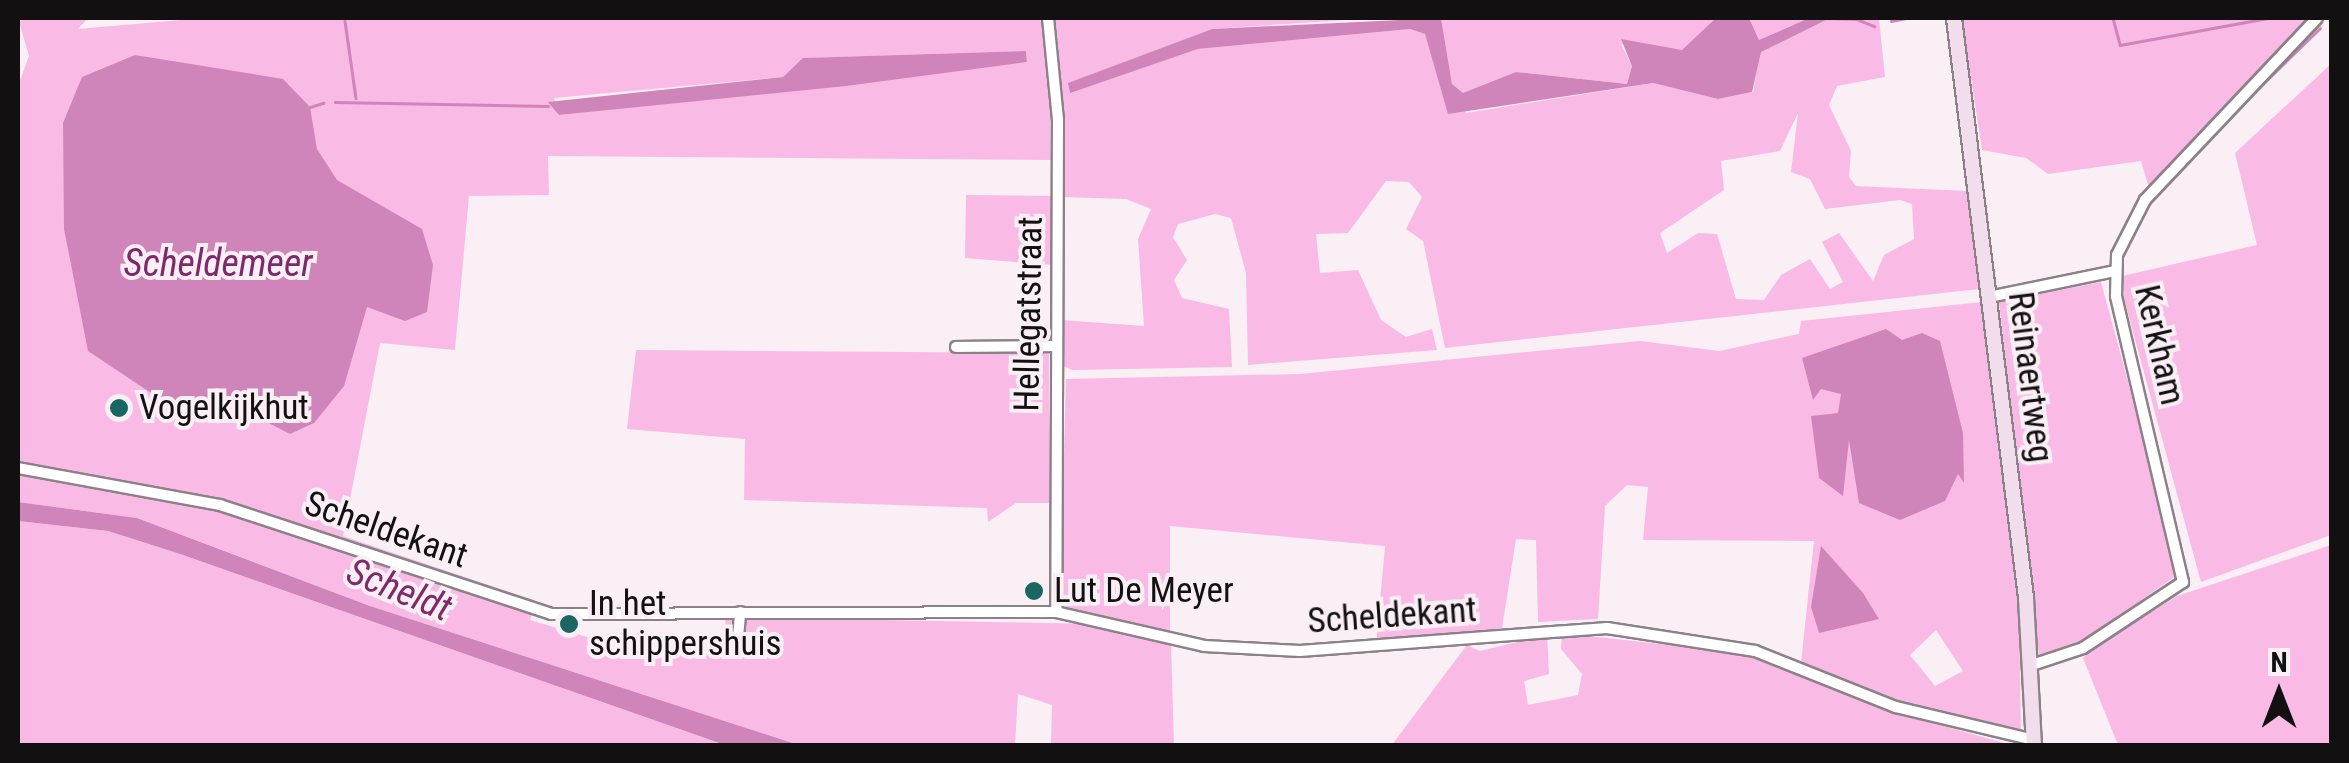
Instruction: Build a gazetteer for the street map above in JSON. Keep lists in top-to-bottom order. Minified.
{"streets":{"main road":["Reinaertweg"],"street":["Hellegatstraat","Kerkham","Scheldekant"]},"crossings":[["Hellegatstraat","Scheldekant"],["Kerkham","Reinaertweg"],["Reinaertweg","Scheldekant"]],"water":["Scheldemeer","Scheldt"],"places":["Vogelkijkhut","Lut De Meyer","In het schippershuis"],"north":"top"}
